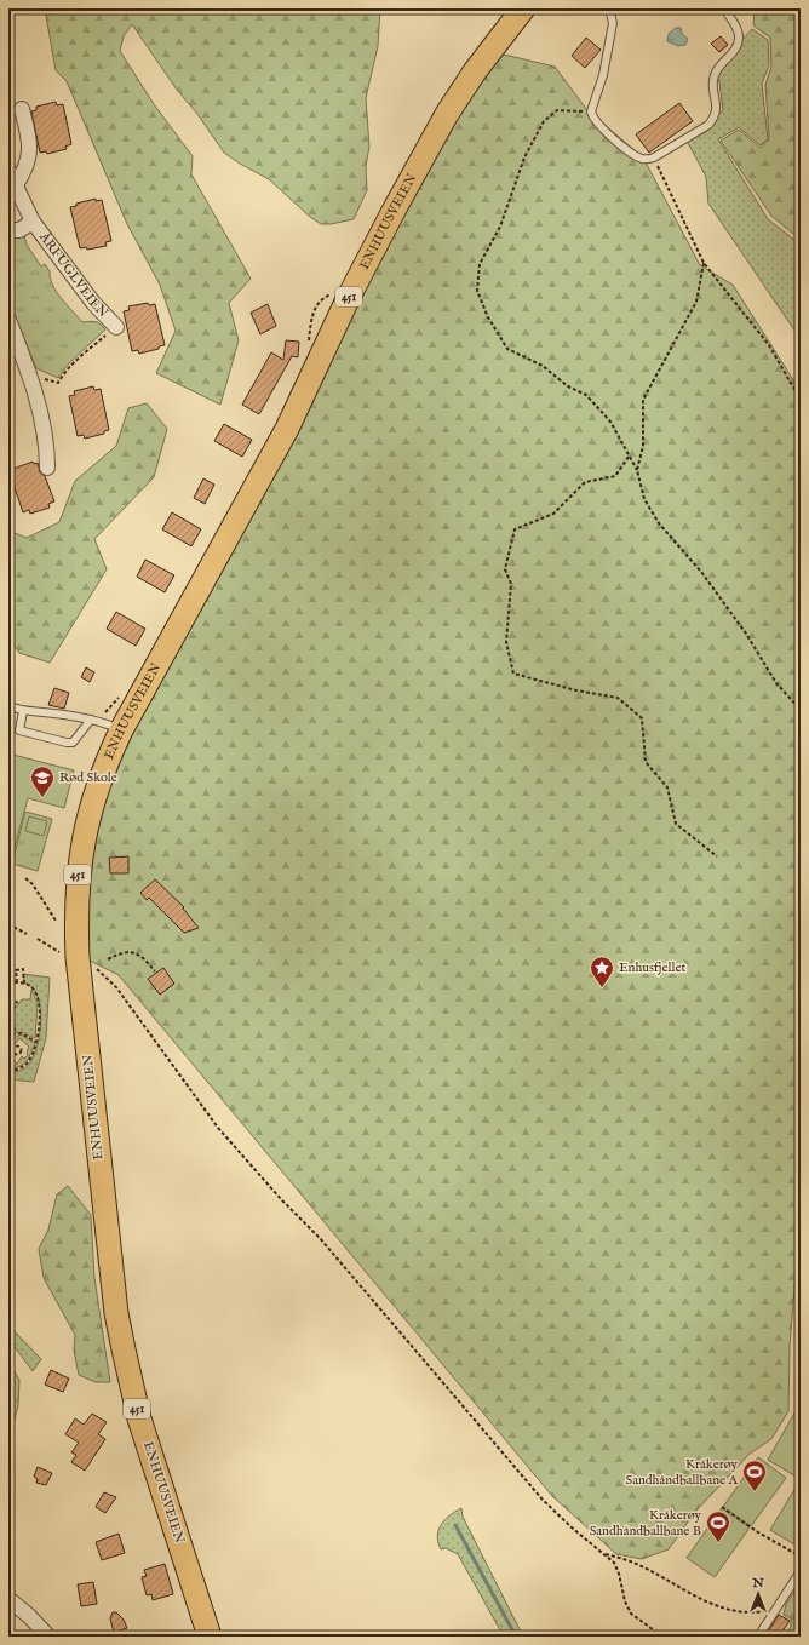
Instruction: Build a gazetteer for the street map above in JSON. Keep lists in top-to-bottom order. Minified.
{"streets":{"main road":["ENHUUSVEIEN","451"],"street":["ÅRFUGLVEIEN"]},"places":{"school or university":["Rød Skole"],"place":["Enhusfjellet"],"sports":["Kråkerøy Sandhåndballbane A","Kråkerøy Sandhåndballbane B"]},"north":"top"}
